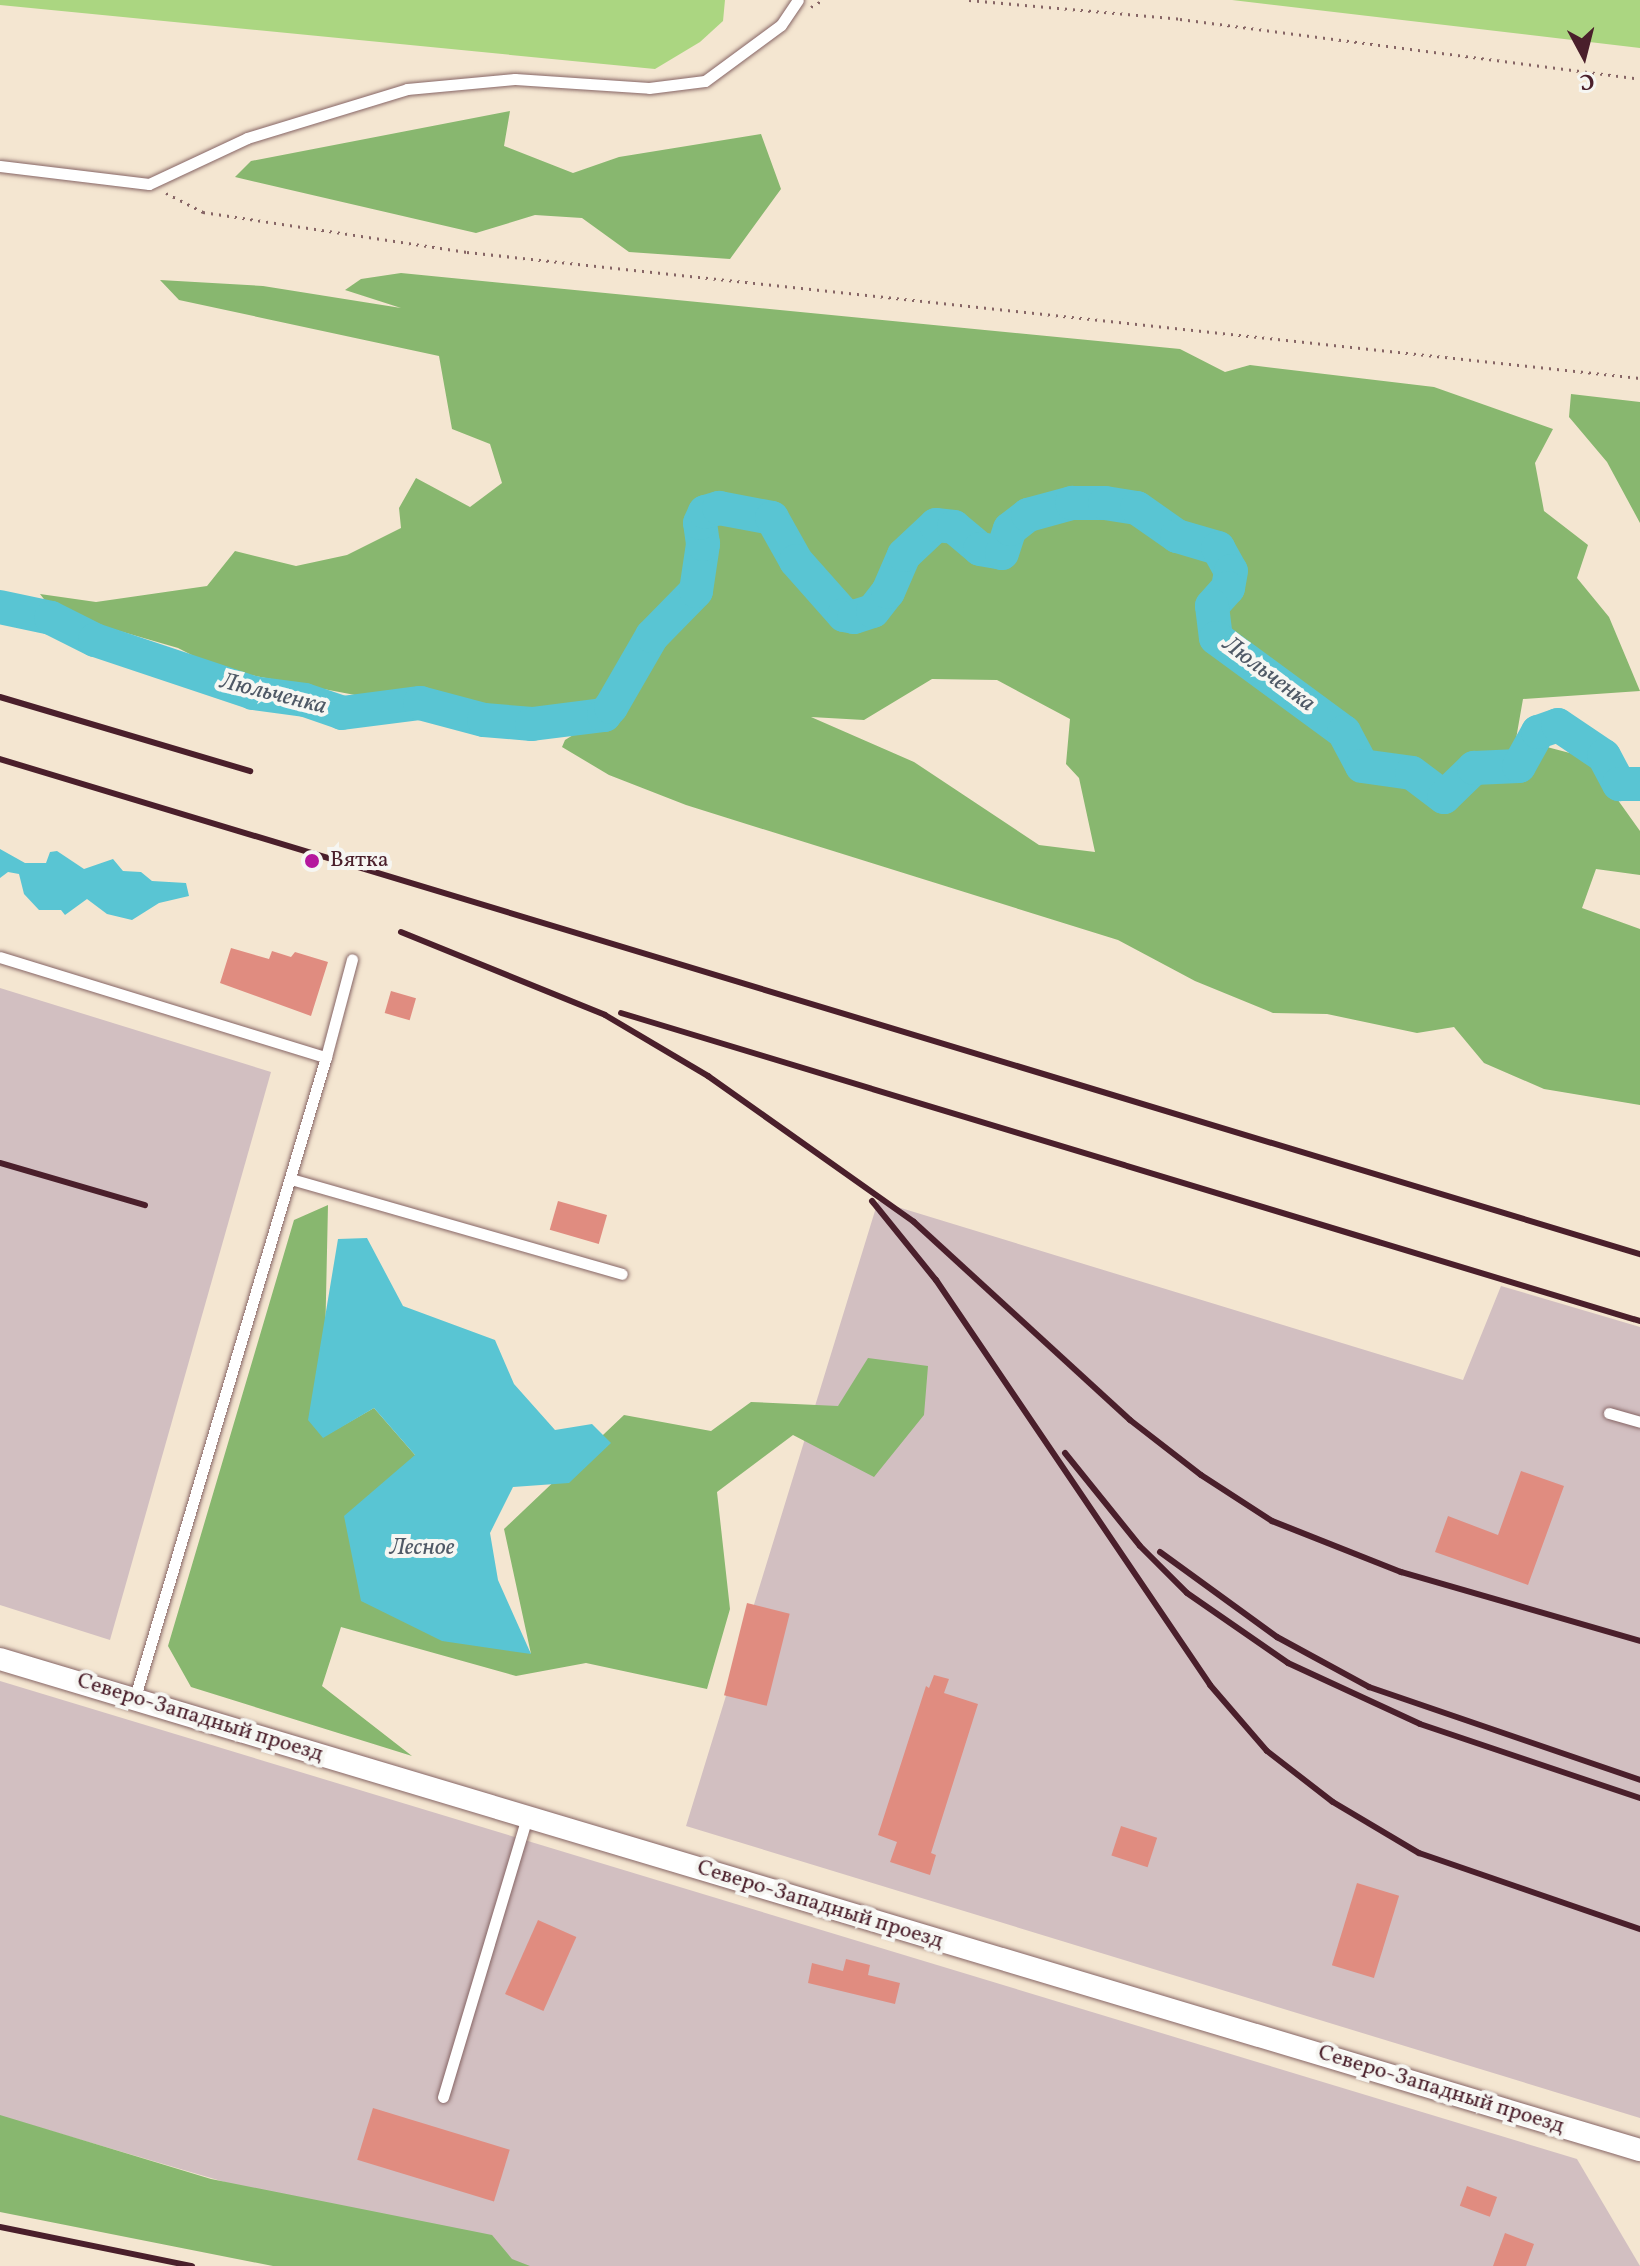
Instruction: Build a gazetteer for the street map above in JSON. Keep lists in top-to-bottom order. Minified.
{"streets":{"street":["Северо-Западный проезд"]},"water":["Люльченка","Лесное"],"places":["Вятка"],"north":"bottom"}
